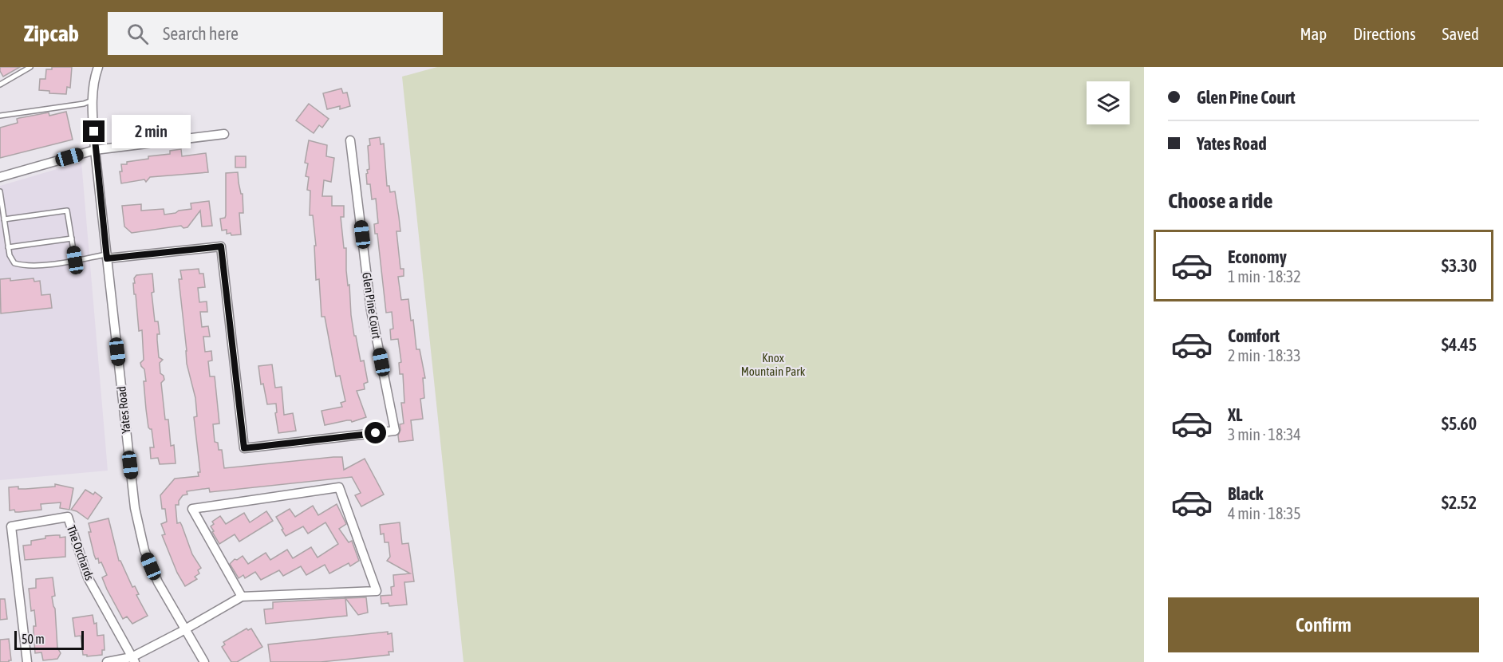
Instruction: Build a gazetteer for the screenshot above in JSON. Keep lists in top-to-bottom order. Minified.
{"streets":{"street":["Glen Pine Court","Yates Road","The Orchards"]},"crossings":[["Glen Pine Court","Yates Road"]],"parks":["Knox Mountain Park"],"scale_bar":"50 m","page":{"header":"Zipcab","search":"Search here","nav":["Map","Directions","Saved"],"banner":["Glen Pine Court","Yates Road"],"bubble":"2 min","heading":"Choose a ride","list":[{"name":"Economy","note":"1 min · 18:32","value":"$3.30"},{"name":"Comfort","note":"2 min · 18:33","value":"$4.45"},{"name":"XL","note":"3 min · 18:34","value":"$5.60"},{"name":"Black","note":"4 min · 18:35","value":"$2.52"}],"buttons":"Confirm","scale":"50 m"}}
